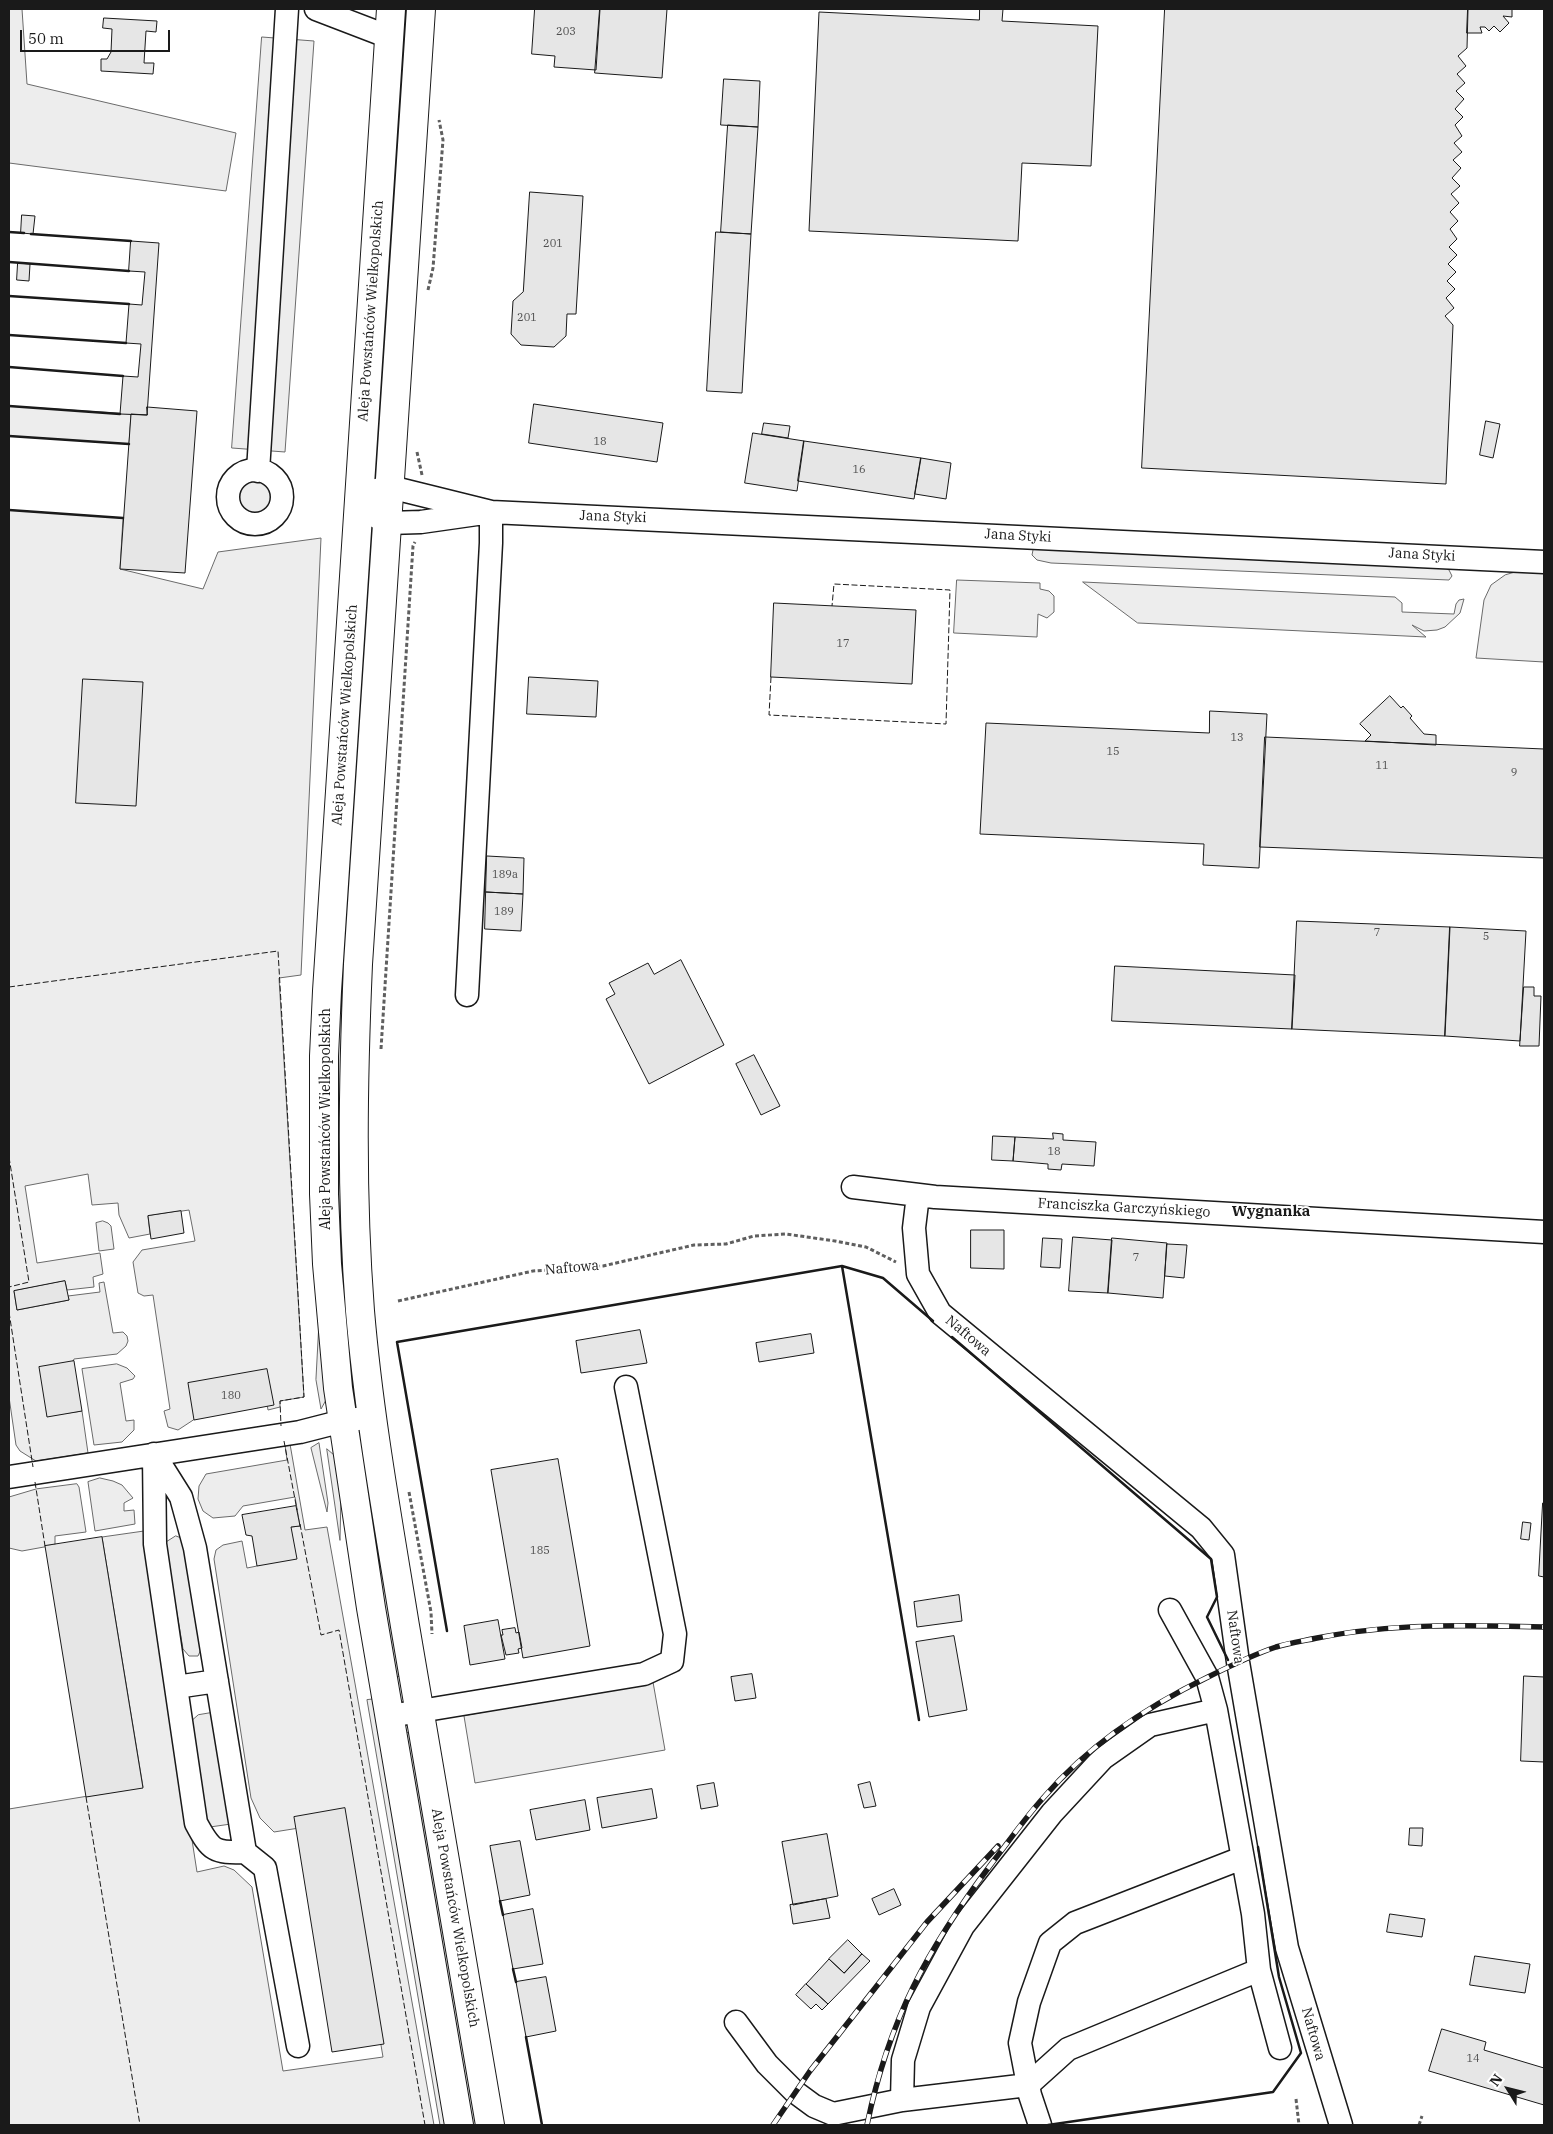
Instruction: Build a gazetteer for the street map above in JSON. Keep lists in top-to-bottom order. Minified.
{"streets":{"main road":["Aleja Powstańców Wielkopolskich"],"street":["Jana Styki","Franciszka Garczyńskiego","Naftowa"]},"crossings":[["Aleja Powstańców Wielkopolskich","Jana Styki"],["Franciszka Garczyńskiego","Naftowa"]],"districts":["Wygnanka"],"house_numbers":["203","201","201","18","16","17","13","15","11","9","189a","189","7","5","18","7","180","185","14"],"scale_bar":"50 m","north":"top left"}
